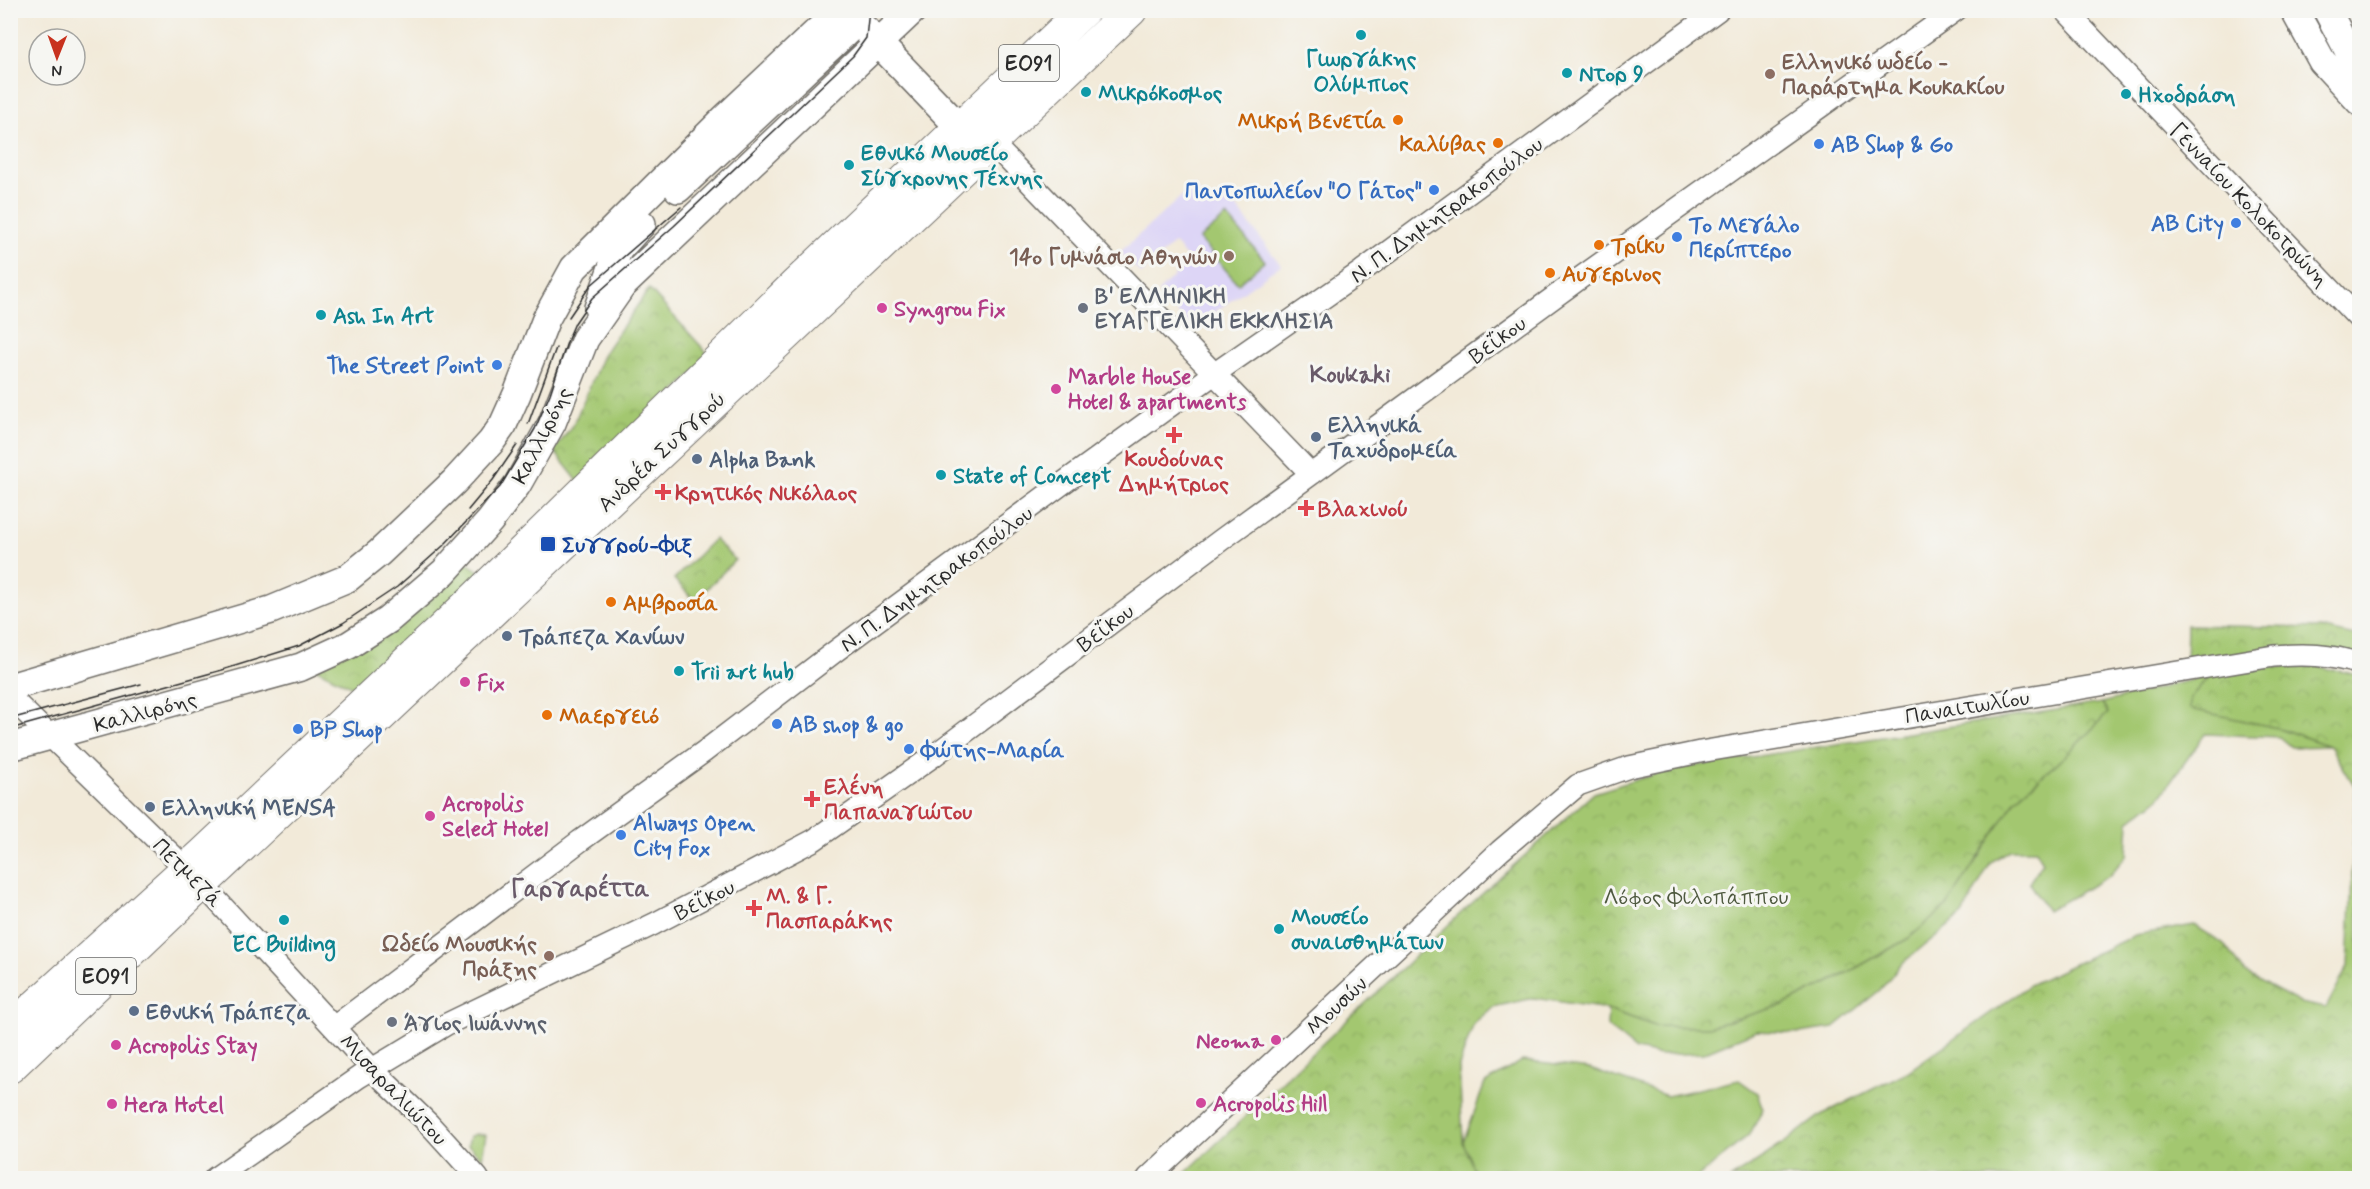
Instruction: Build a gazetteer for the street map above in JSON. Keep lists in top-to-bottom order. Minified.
{"streets":{"highway":["ΕΟ91","Ανδρέα Συγγρού"],"main road":["Καλλιρόης"],"street":["Γενναίου Κολοκοτρώνη","Ν. Π. Δημητρακοπούλου","Βεΐκου","Παναιτωλίου","Πετμεζά","Μουσών","Μισαραλιώτου"]},"crossings":[["Ν. Π. Δημητρακοπούλου","Πετμεζά"],["Ν. Π. Δημητρακοπούλου","Μισαραλιώτου"],["Βεΐκου","Μισαραλιώτου"],["Καλλιρόης","Πετμεζά"],["Ανδρέα Συγγρού","Πετμεζά"],["Παναιτωλίου","Μουσών"],["Πετμεζά","Μισαραλιώτου"]],"districts":["Koukaki","Γαργαρέττα"],"parks":["Λόφος Φιλοπάππου"],"places":{"other":["Γιωργάκης Ολύμπιος","Ντορ 9","Ελληνικό ωδείο - Παράρτημα Κουκακίου","Μικρόκοσμος","Ηχοδράση","Μικρή Βενετία","Καλύβας","AB Shop & Go","Εθνικό Μουσείο Σύγχρονης Τέχνης","Παντοπωλείον \"Ο Γάτος\"","AB City","Το Μεγάλο Περίπτερο","Τρίκυ","14ο Γυµνάσιο Αθηνών","Αυγερινος","Syngrou Fix","Β' ΕΛΛΗΝΙΚΗ ΕΥΑΓΓΕΛΙΚΗ ΕΚΚΛΗΣΙΑ","Ash In Art","The Street Point","Marble House Hotel & apartments","Ελληνικά Ταχυδρομεία","Alpha Bank","State of Concept","Αμβροσία","Τράπεζα Χανίων","Trii art hub","Fix","Μαεργειό","AB shop & go","BP Shop","Φώτης-Μαρία","Ελληνική MENSA","Acropolis Select Hotel","Always Open City Fox","EC Building","Μουσείο συναισθημάτων","Ωδείο Μουσικής Πράξης","Εθνική Τράπεζα","Άγιος Ιωάννης","Neoma","Acropolis Stay","Acropolis Hill","Hera Hotel"],"health":["Κουδούνας Δημήτριος","Κρητικός Νικόλαος","Βλαχινού","Ελένη Παπαναγιώτου","Μ. & Γ. Πασπαράκης"],"transit":["Συγγρού-Φιξ"]},"north":"bottom"}
